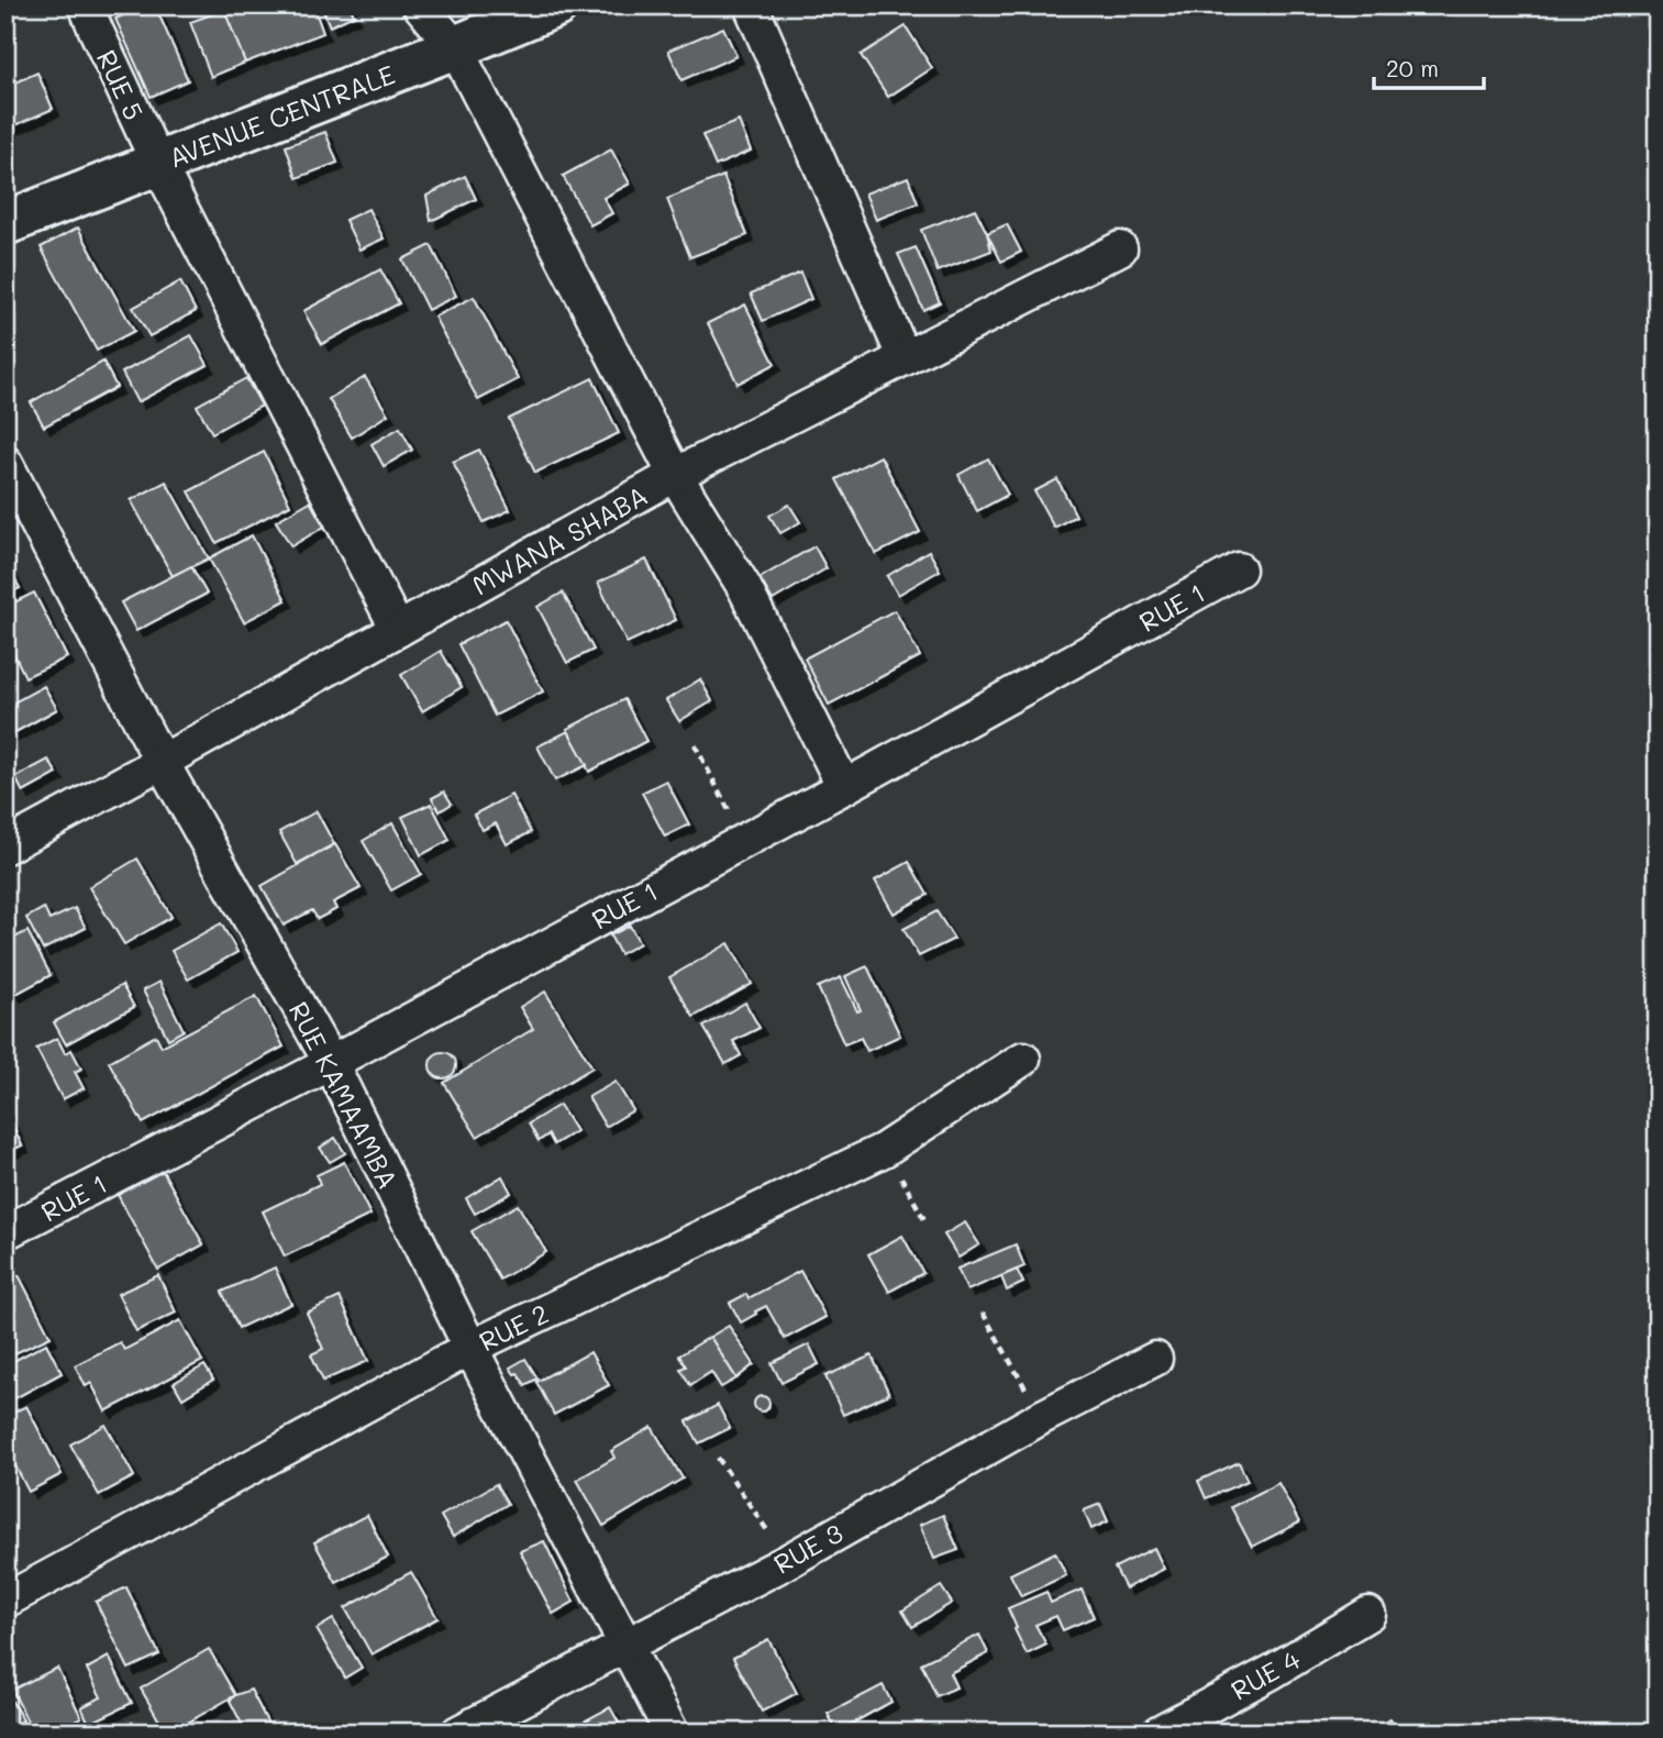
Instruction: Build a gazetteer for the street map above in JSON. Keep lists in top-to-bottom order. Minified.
{"streets":{"street":["RUE 5","AVENUE CENTRALE","MWANA SHABA","RUE 1","RUE KAMAAMBA","RUE 2","RUE 3","RUE 4"]},"crossings":[["RUE 5","AVENUE CENTRALE"],["RUE 5","MWANA SHABA"],["MWANA SHABA","RUE KAMAAMBA"],["RUE 1","RUE KAMAAMBA"],["RUE KAMAAMBA","RUE 2"],["RUE KAMAAMBA","RUE 3"]],"scale_bar":"20 m"}
